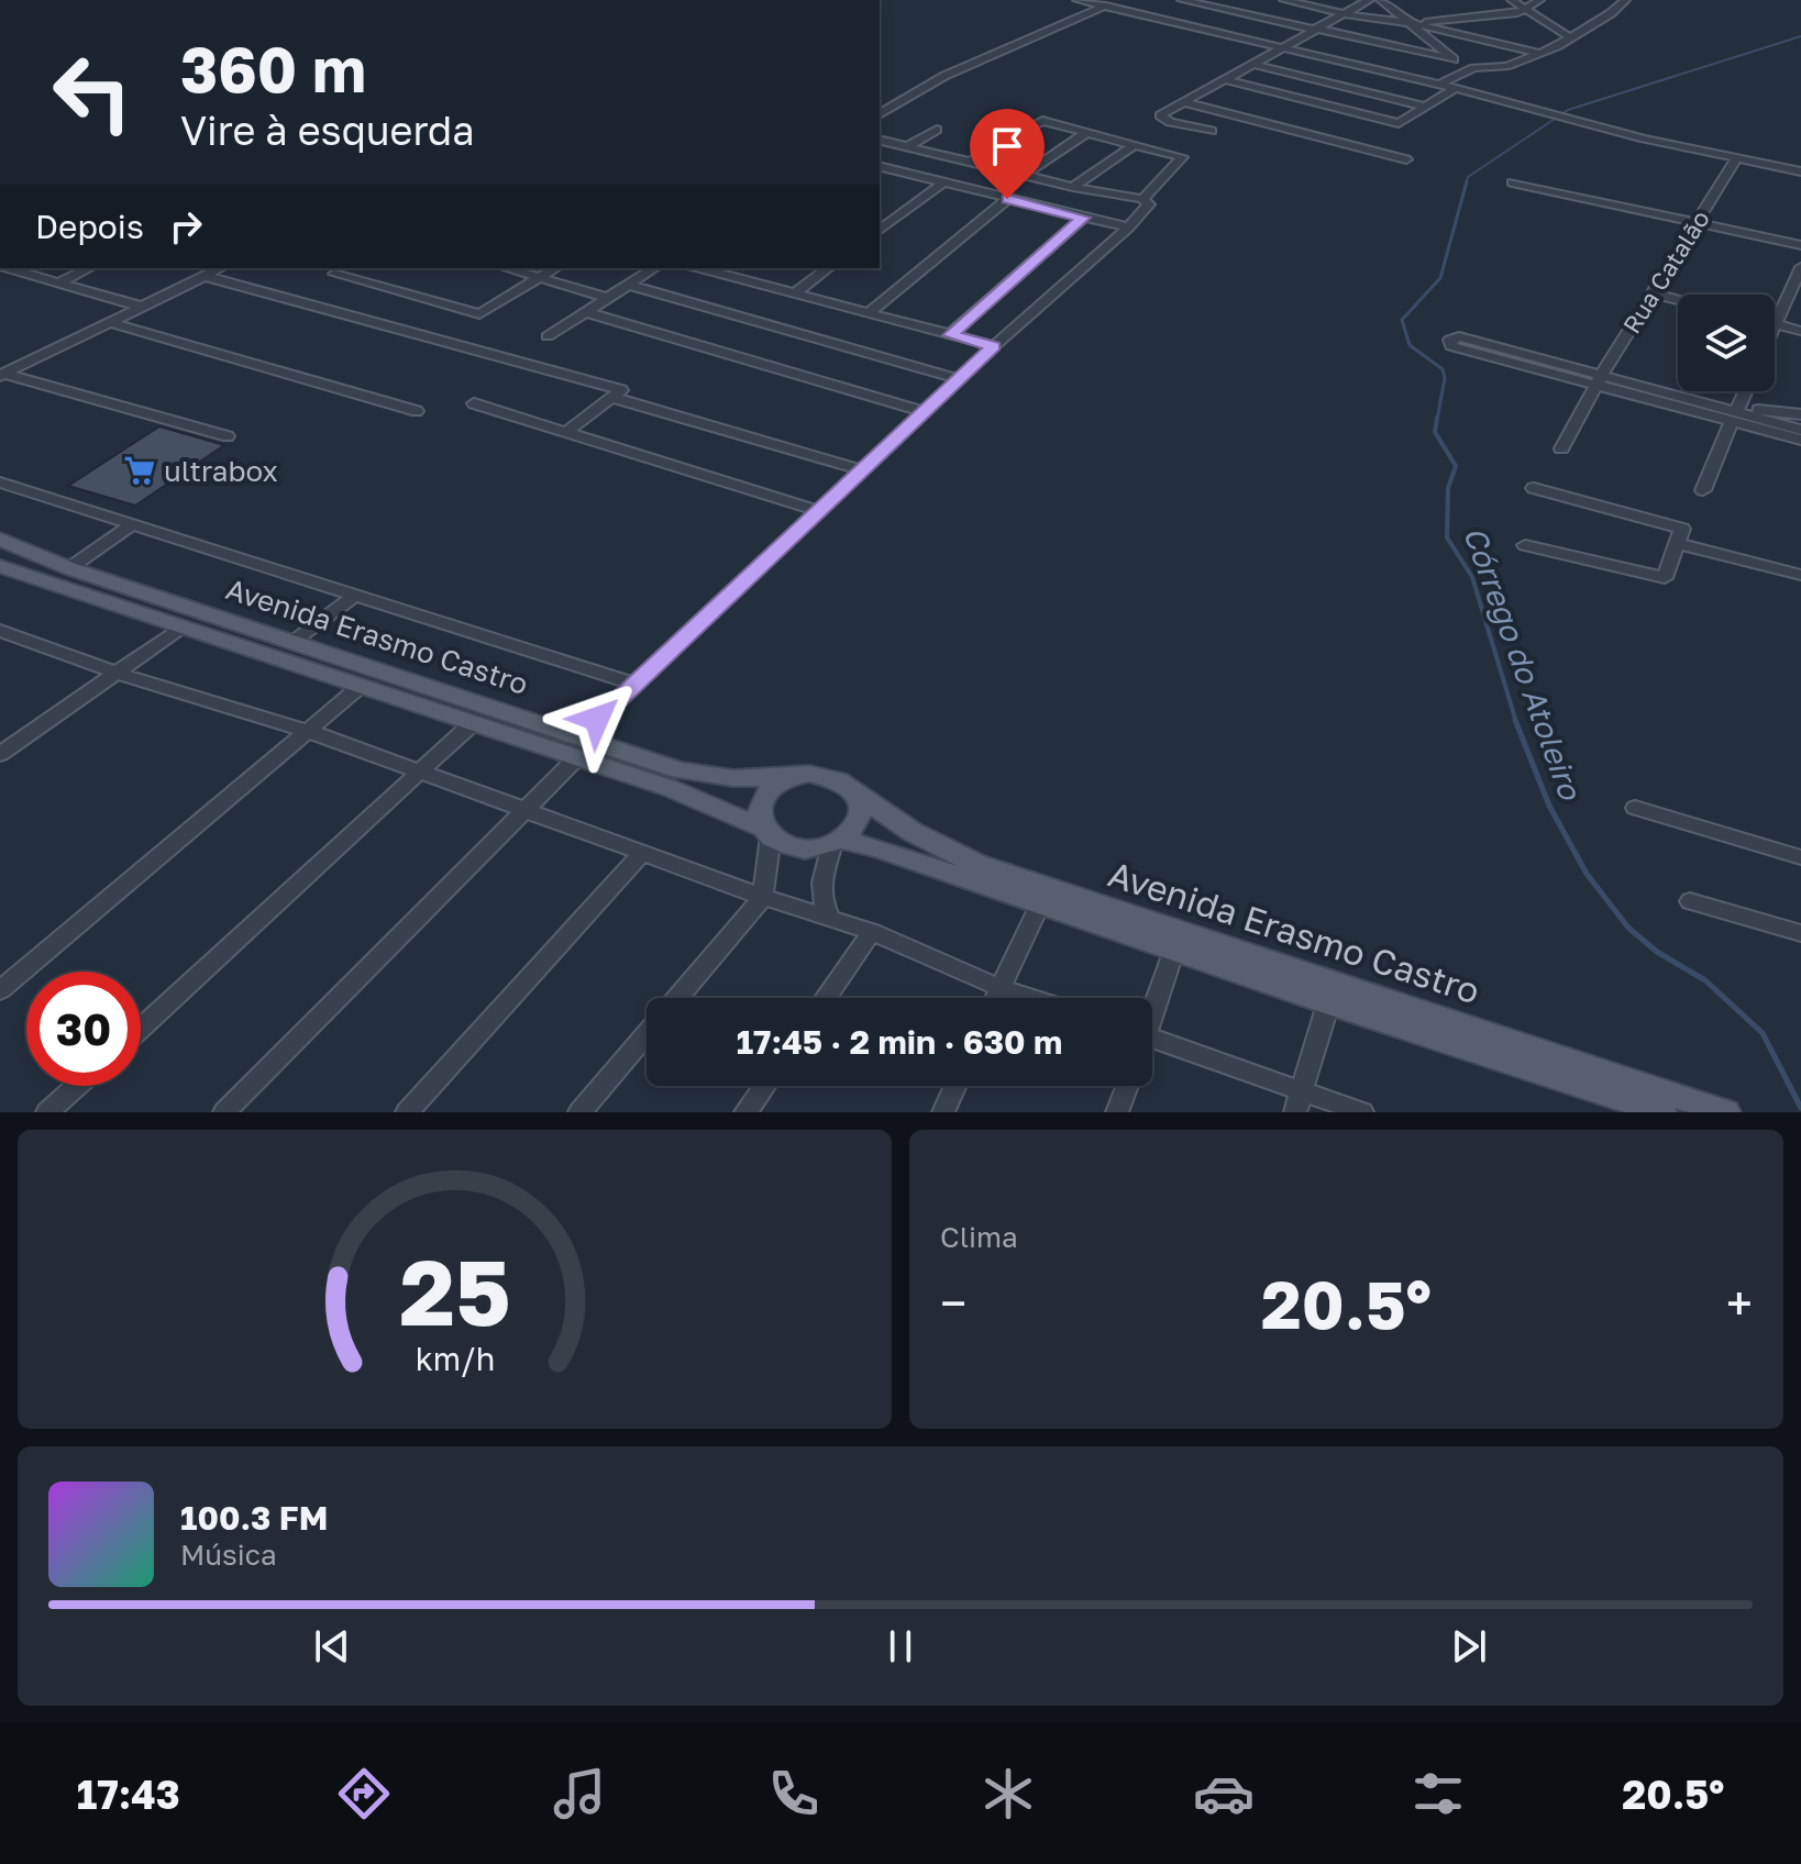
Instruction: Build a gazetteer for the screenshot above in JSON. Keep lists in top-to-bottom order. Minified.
{"streets":{"main road":["Avenida Erasmo Castro"],"street":["Rua Catalão"]},"water":["Córrego do Atoleiro"],"places":{"supermarket":["ultrabox"]},"page":{"turn":["360 m","Vire à esquerda"],"then":"Depois","limit":"30","trip":"17:45 · 2 min · 630 m","tile":"Clima","heat":["−","20.5°","+"],"song":["100.3 FM","Música"],"tabs":["17:43","20.5°"],"gauge":["25","km/h"]}}
